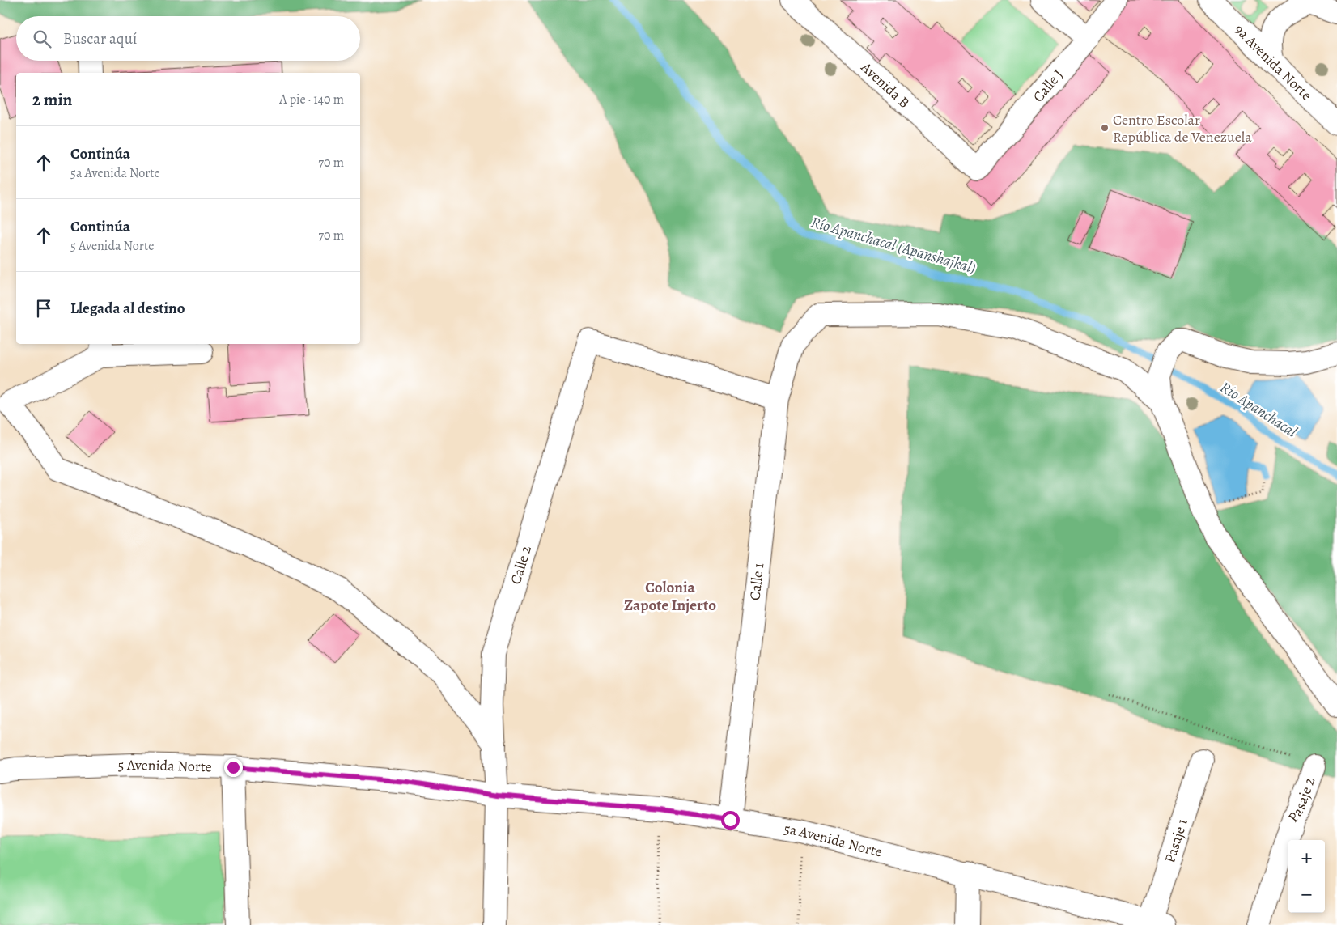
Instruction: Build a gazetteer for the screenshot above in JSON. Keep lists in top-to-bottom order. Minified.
{"streets":{"street":["9a Avenida Norte","Avenida B","Calle J","Calle 2","Calle 1","5 Avenida Norte","Pasaje 2","5a Avenida Norte","Pasaje 1"]},"crossings":[["Avenida B","Calle J"],["Calle 2","Calle 1"],["Calle 2","5 Avenida Norte"],["Calle 2","5a Avenida Norte"],["Calle 1","5a Avenida Norte"],["5 Avenida Norte","5a Avenida Norte"],["5a Avenida Norte","Pasaje 1"]],"districts":["Colonia Zapote Injerto"],"water":["Río Apanchacal (Apanshajkal)","Río Apanchacal"],"places":["Centro Escolar República de Venezuela"],"page":{"search":"Buscar aquí","heading":["2 min","A pie · 140 m"],"list":[["Continúa","5a Avenida Norte","70 m"],["Continúa","5 Avenida Norte","70 m"],"Llegada al destino"],"map_buttons":["+","−"]}}
